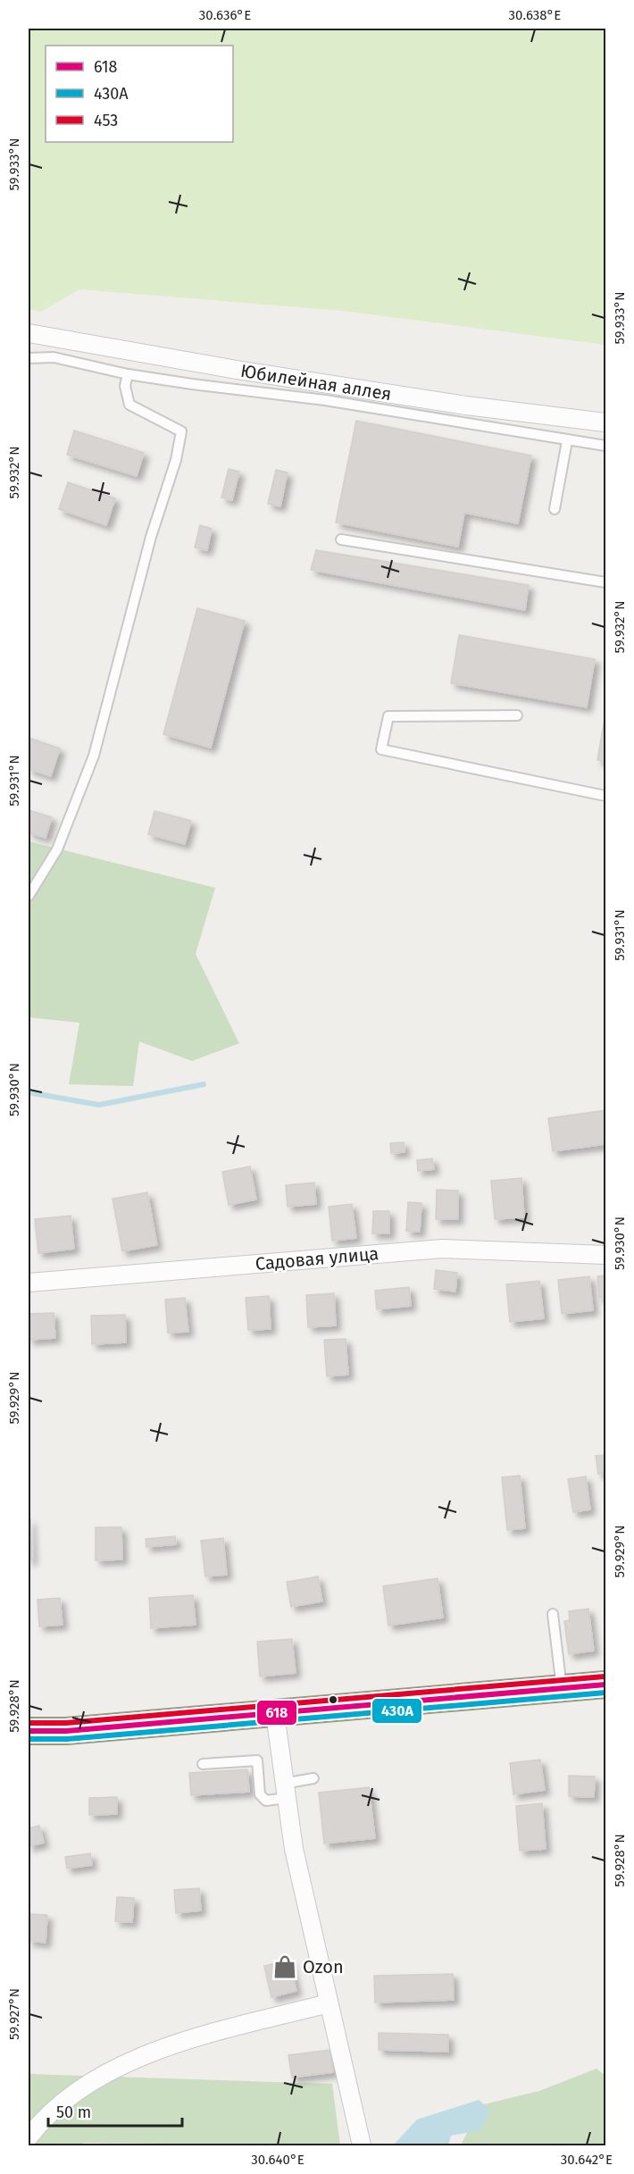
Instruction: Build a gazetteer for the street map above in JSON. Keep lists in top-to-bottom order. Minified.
{"streets":{"street":["Юбилейная аллея","Садовая улица"]},"places":{"shop":["Ozon"]},"lines":["transit line 453","transit line 618","transit line 430А"],"legend":["618","430А","453"],"scale_bar":"50 m","coordinates":["30.636°E","30.638°E","59.933°N","59.932°N","59.931°N","59.930°N","59.929°N","59.928°N","59.927°N","30.640°E","30.642°E"]}
